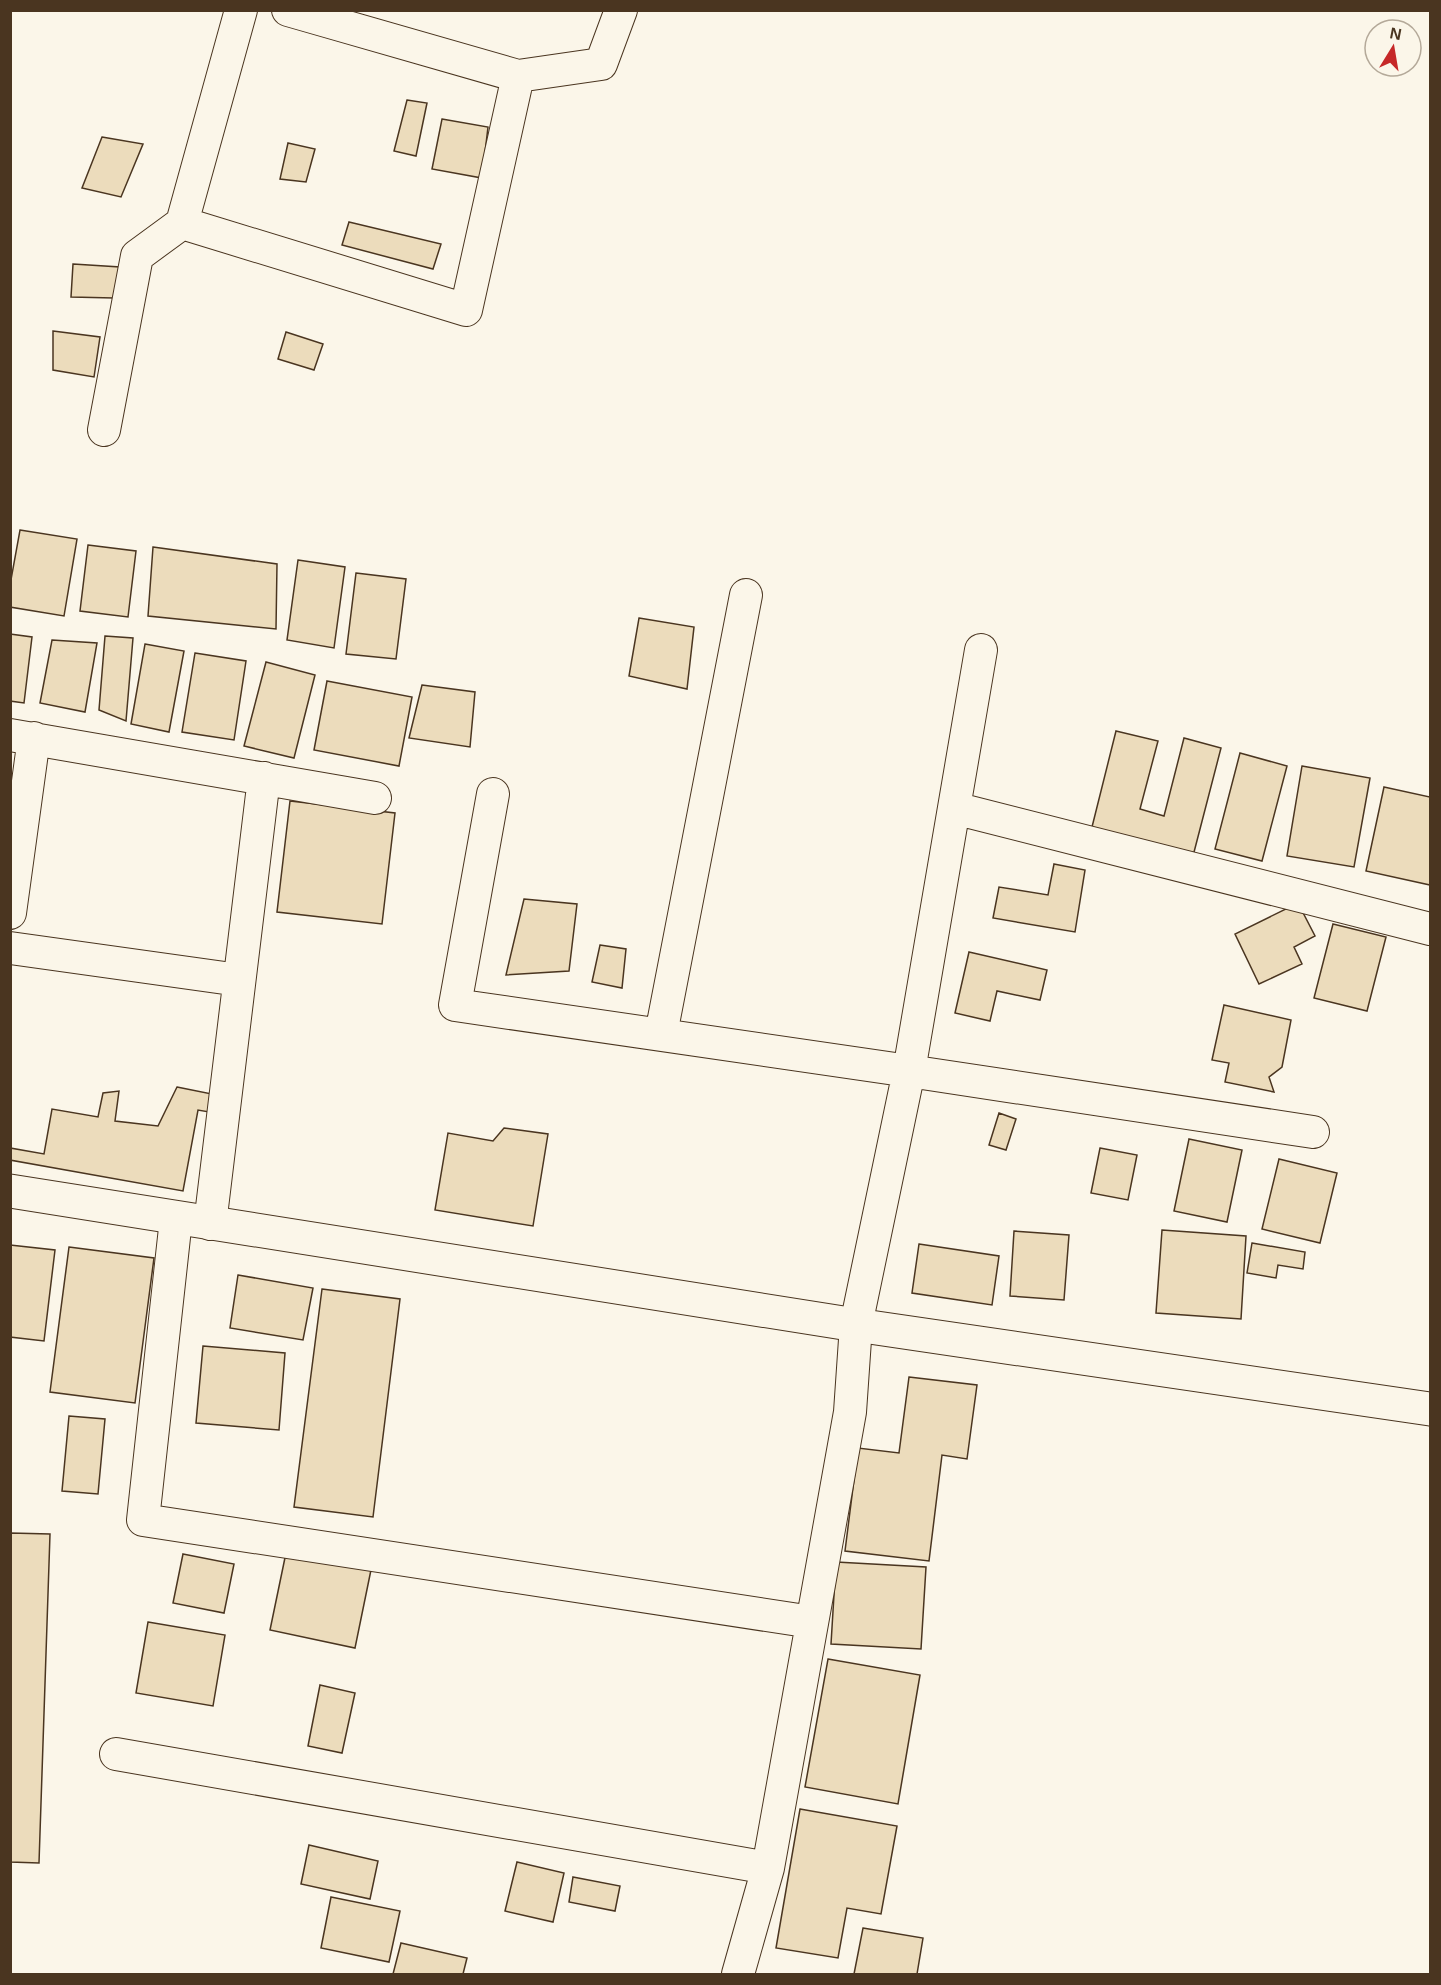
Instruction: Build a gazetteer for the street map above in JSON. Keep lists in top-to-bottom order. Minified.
{"north":"top"}
